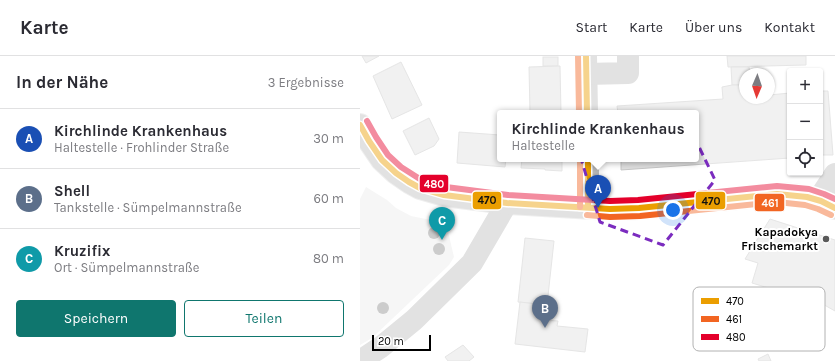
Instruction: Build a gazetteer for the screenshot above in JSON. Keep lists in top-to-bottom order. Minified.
{"places":["Kapadokya Frischemarkt"],"lines":["transit line 470","transit line 461","transit line 480"],"legend":["470","461","480"],"scale_bar":"20 m","north":"bottom","page":{"header":"Karte","nav":["Start","Karte","Über uns","Kontakt"],"heading":["In der Nähe","3 Ergebnisse"],"map_buttons":["+","−"],"list":[{"mark":"A","name":"Kirchlinde Krankenhaus","note":"Haltestelle · Frohlinder Straße","value":"30 m"},{"mark":"B","name":"Shell","note":"Tankstelle · Sümpelmannstraße","value":"60 m"},{"mark":"C","name":"Kruzifix","note":"Ort · Sümpelmannstraße","value":"80 m"}],"popup":["Kirchlinde Krankenhaus","Haltestelle"],"pins":["A","C","B"],"buttons":["Speichern","Teilen"],"scale":"20 m"}}
